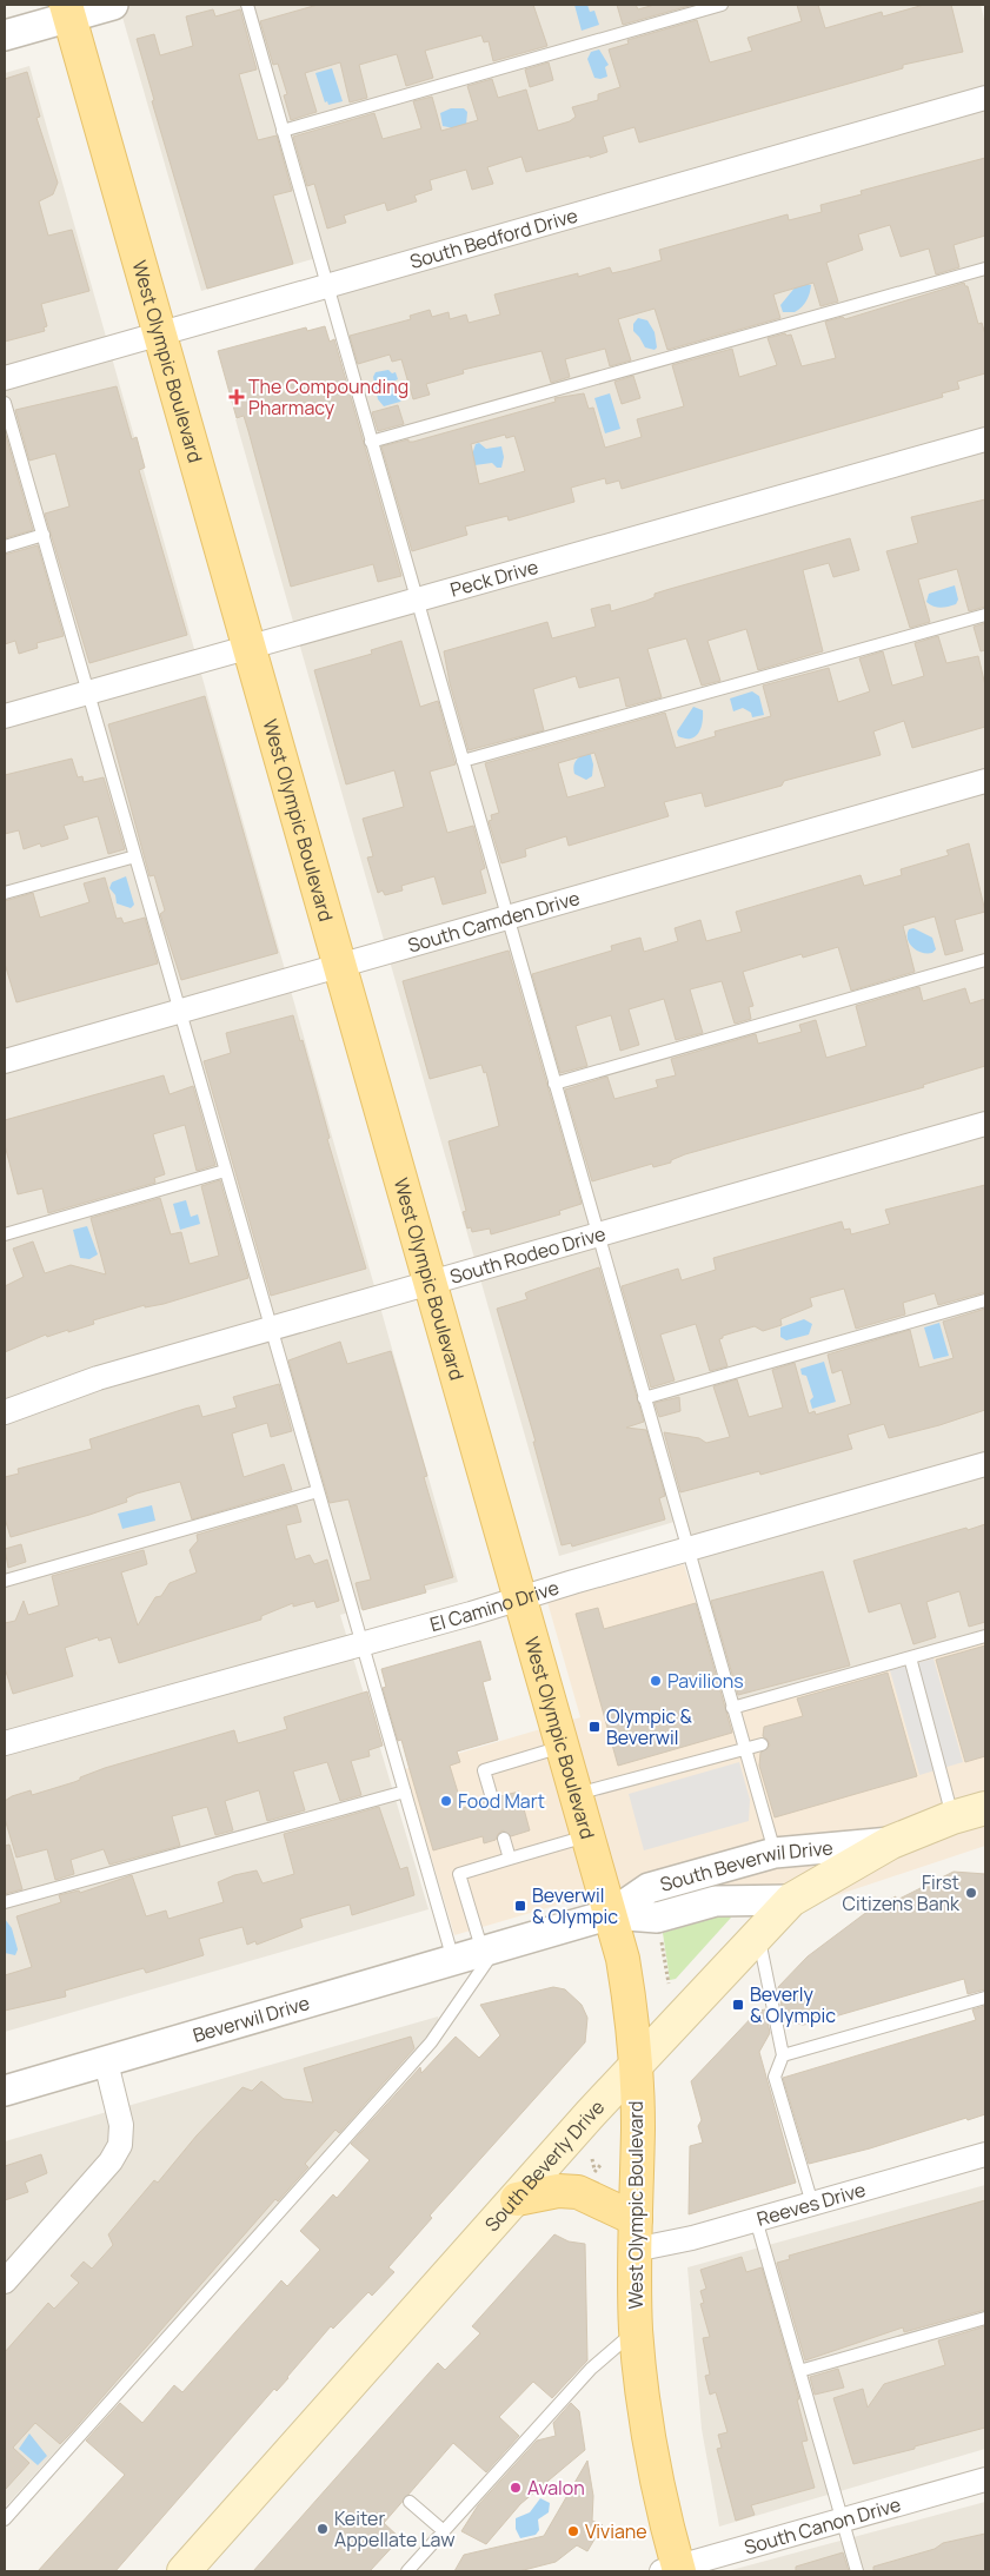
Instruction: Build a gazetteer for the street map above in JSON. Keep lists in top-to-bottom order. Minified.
{"streets":{"main road":["West Olympic Boulevard","South Beverly Drive"],"street":["South Bedford Drive","Peck Drive","South Camden Drive","South Rodeo Drive","El Camino Drive","South Beverwil Drive","Beverwil Drive","Reeves Drive","South Canon Drive"]},"crossings":[["South Bedford Drive","West Olympic Boulevard"],["West Olympic Boulevard","Peck Drive"],["West Olympic Boulevard","South Camden Drive"],["West Olympic Boulevard","South Rodeo Drive"],["West Olympic Boulevard","El Camino Drive"],["West Olympic Boulevard","South Beverwil Drive"],["West Olympic Boulevard","South Beverly Drive"],["West Olympic Boulevard","Reeves Drive"],["West Olympic Boulevard","South Canon Drive"],["South Beverwil Drive","Beverwil Drive"],["South Beverwil Drive","South Beverly Drive"]],"places":{"health":["The Compounding Pharmacy"],"other":["Pavilions","Food Mart","First Citizens Bank","Avalon","Keiter Appellate Law","Viviane"],"transit":["Olympic & Beverwil","Beverwil & Olympic","Beverly & Olympic"]}}
